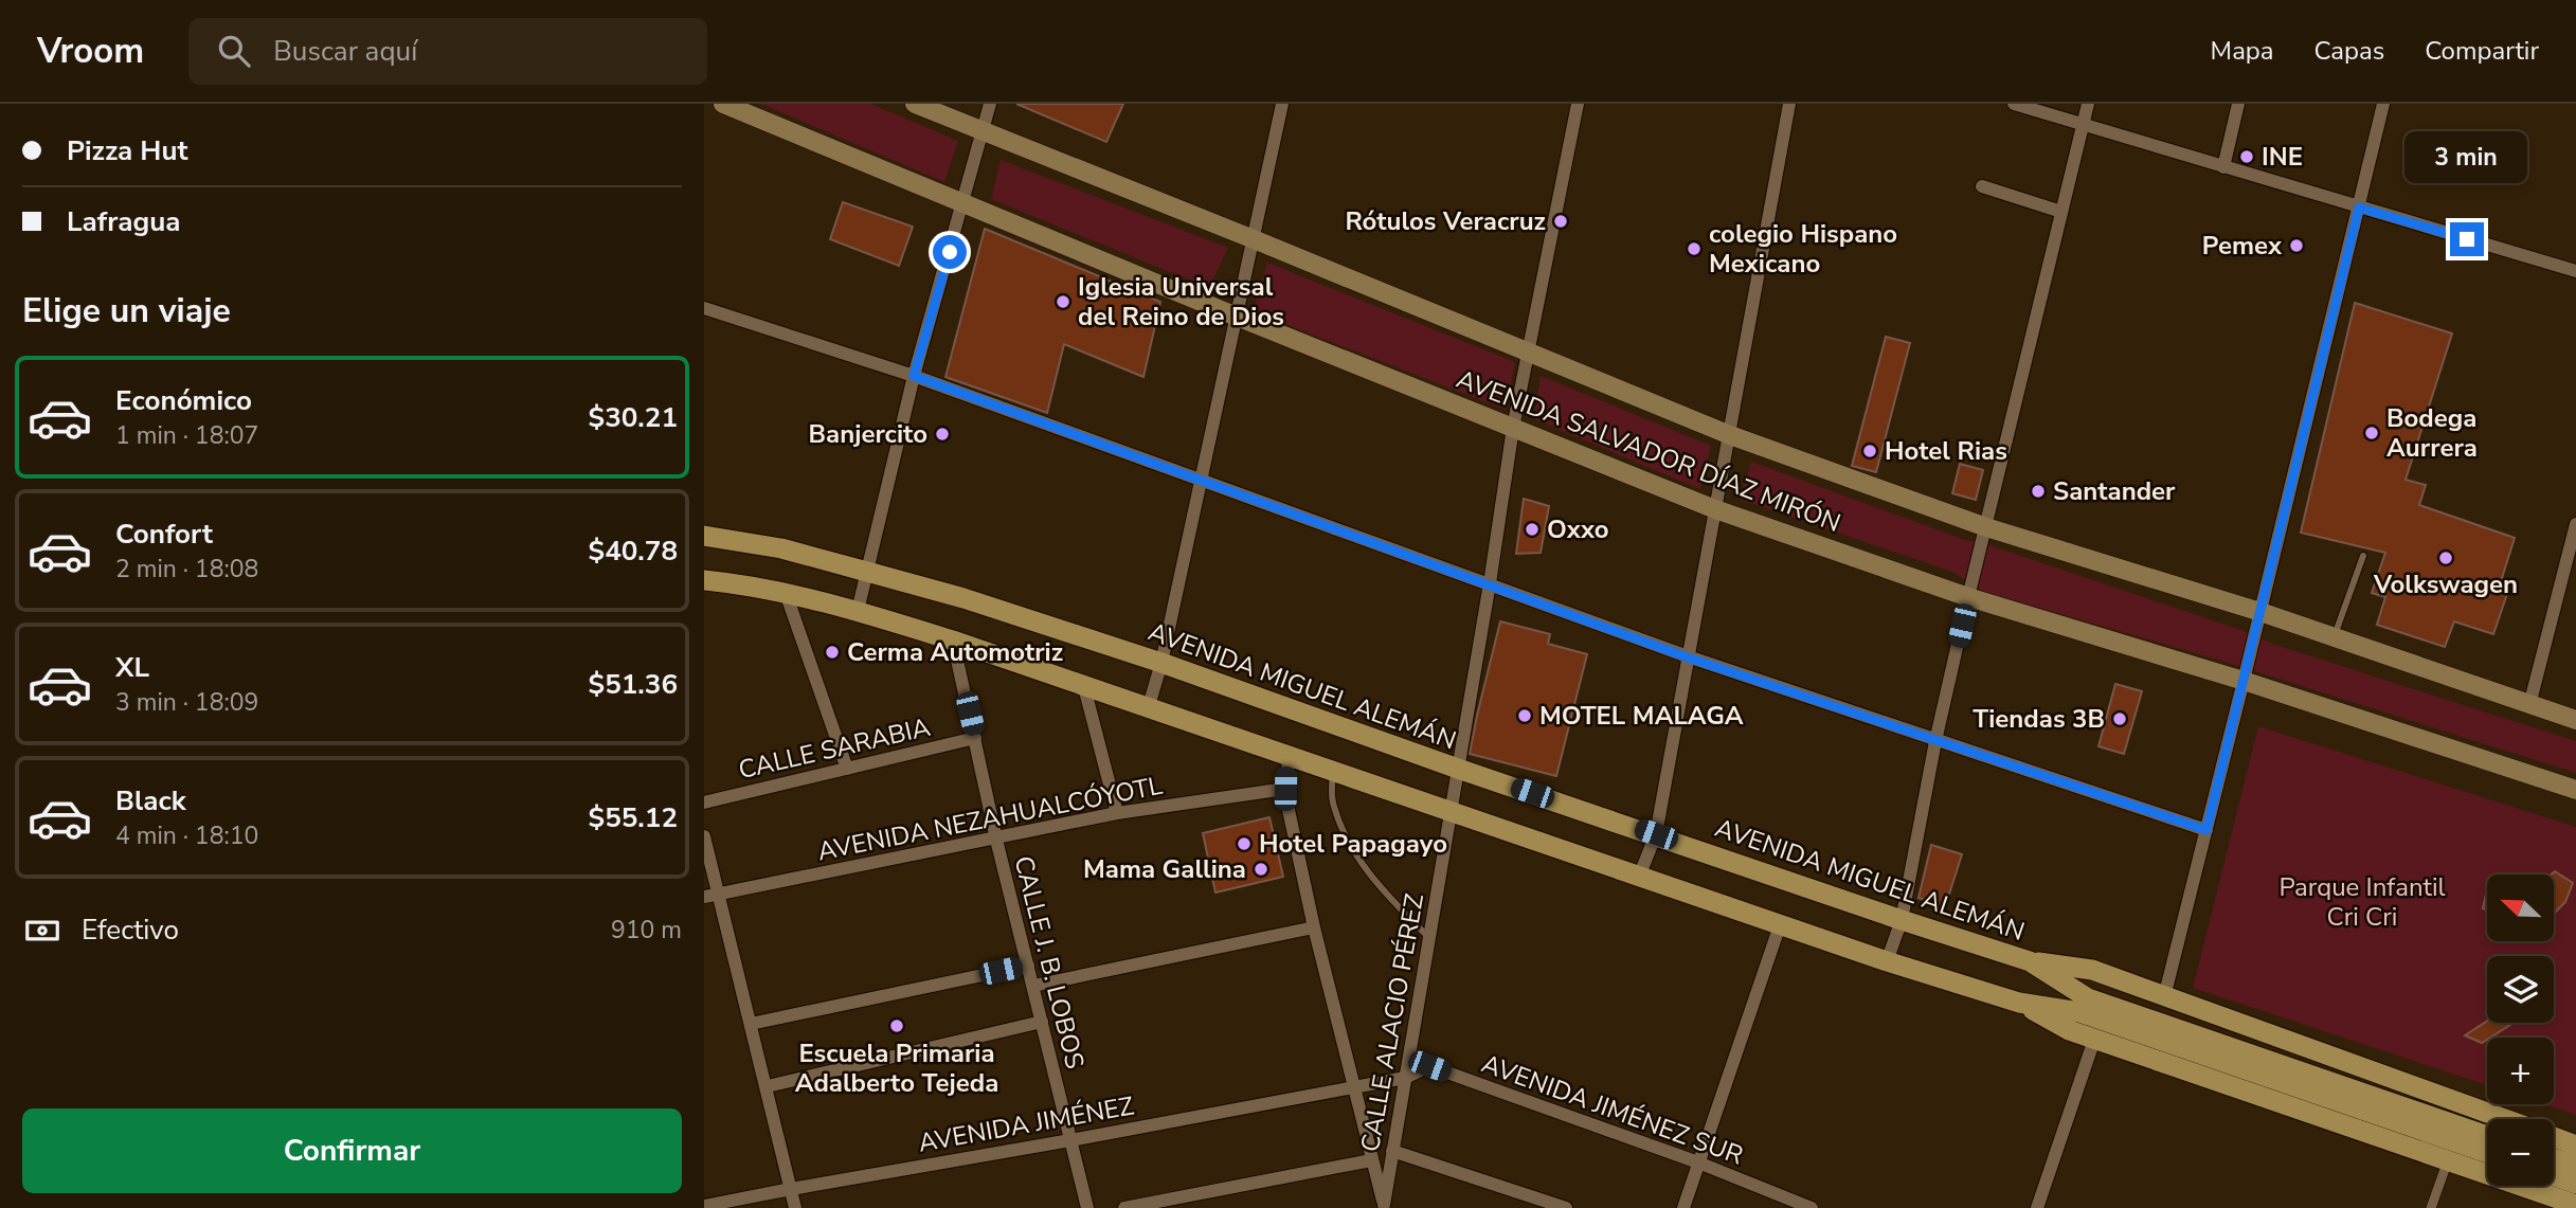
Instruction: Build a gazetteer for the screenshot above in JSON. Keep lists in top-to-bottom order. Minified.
{"streets":{"main road":["AVENIDA SALVADOR DÍAZ MIRÓN","AVENIDA MIGUEL ALEMÁN"],"street":["CALLE SARABIA","AVENIDA NEZAHUALCÓYOTL","CALLE J. B. LOBOS","CALLE ALACIO PÉREZ","AVENIDA JIMÉNEZ SUR","AVENIDA JIMÉNEZ"]},"crossings":[["AVENIDA SALVADOR DÍAZ MIRÓN","CALLE ALACIO PÉREZ"],["AVENIDA MIGUEL ALEMÁN","CALLE J. B. LOBOS"],["AVENIDA MIGUEL ALEMÁN","CALLE ALACIO PÉREZ"],["CALLE SARABIA","CALLE J. B. LOBOS"],["AVENIDA NEZAHUALCÓYOTL","CALLE J. B. LOBOS"],["CALLE J. B. LOBOS","AVENIDA JIMÉNEZ"],["CALLE ALACIO PÉREZ","AVENIDA JIMÉNEZ SUR"],["AVENIDA JIMÉNEZ SUR","AVENIDA JIMÉNEZ"]],"parks":["Parque Infantil Cri Cri"],"places":["INE","Rótulos Veracruz","Pemex","colegio Hispano Mexicano","Iglesia Universal del Reino de Dios","Bodega Aurrera","Banjercito","Hotel Rias","Santander","Oxxo","Volkswagen","Cerma Automotriz","MOTEL MALAGA","Tiendas 3B","Hotel Papagayo","Mama Gallina","Escuela Primaria Adalberto Tejeda"],"north":"top left","page":{"header":"Vroom","search":"Buscar aquí","nav":["Mapa","Capas","Compartir"],"banner":["Pizza Hut","Lafragua"],"bubble":"3 min","heading":"Elige un viaje","list":[{"name":"Económico","note":"1 min · 18:07","value":"$30.21"},{"name":"Confort","note":"2 min · 18:08","value":"$40.78"},{"name":"XL","note":"3 min · 18:09","value":"$51.36"},{"name":"Black","note":"4 min · 18:10","value":"$55.12"}],"map_buttons":["+","−"],"pay":["Efectivo","910 m"],"buttons":"Confirmar"}}
